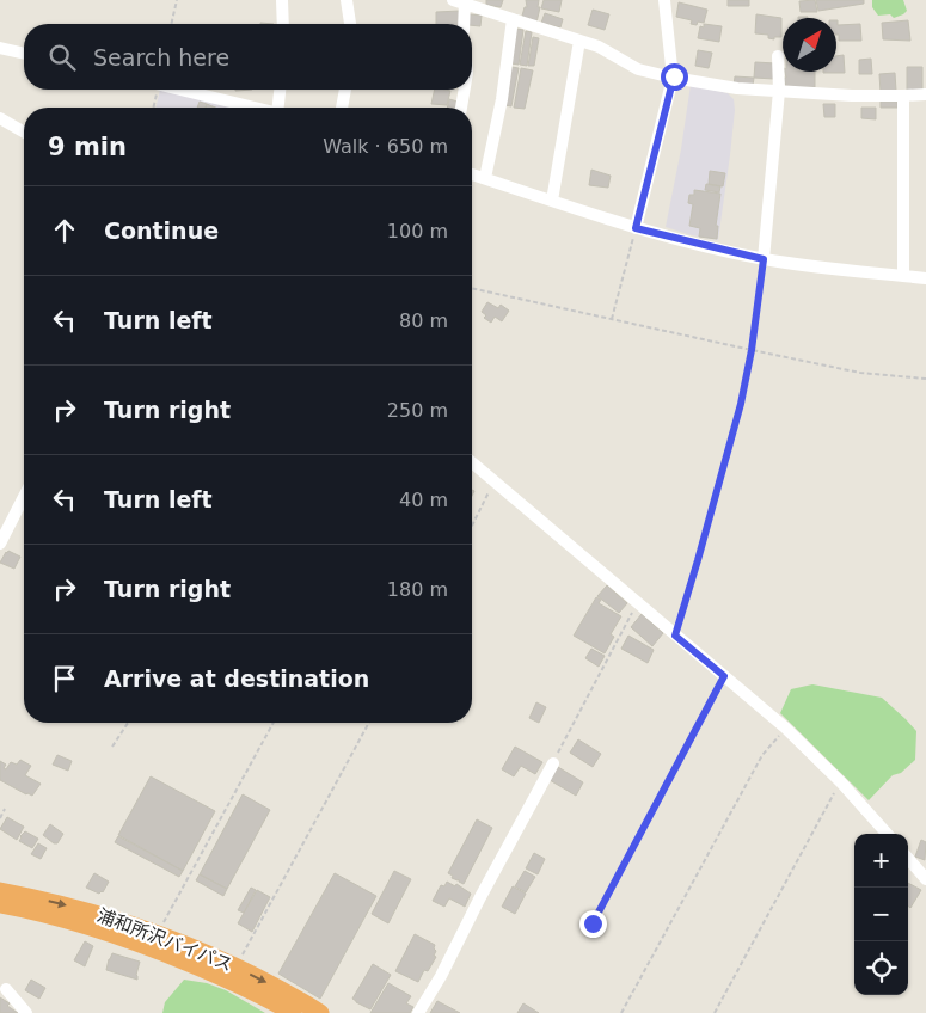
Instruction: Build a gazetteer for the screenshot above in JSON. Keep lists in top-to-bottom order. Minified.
{"streets":{"highway":["浦和所沢バイパス"]},"north":"top right","page":{"search":"Search here","heading":["9 min","Walk · 650 m"],"list":[["Continue","100 m"],["Turn left","80 m"],["Turn right","250 m"],["Turn left","40 m"],["Turn right","180 m"],"Arrive at destination"],"map_buttons":["+","−"]}}
